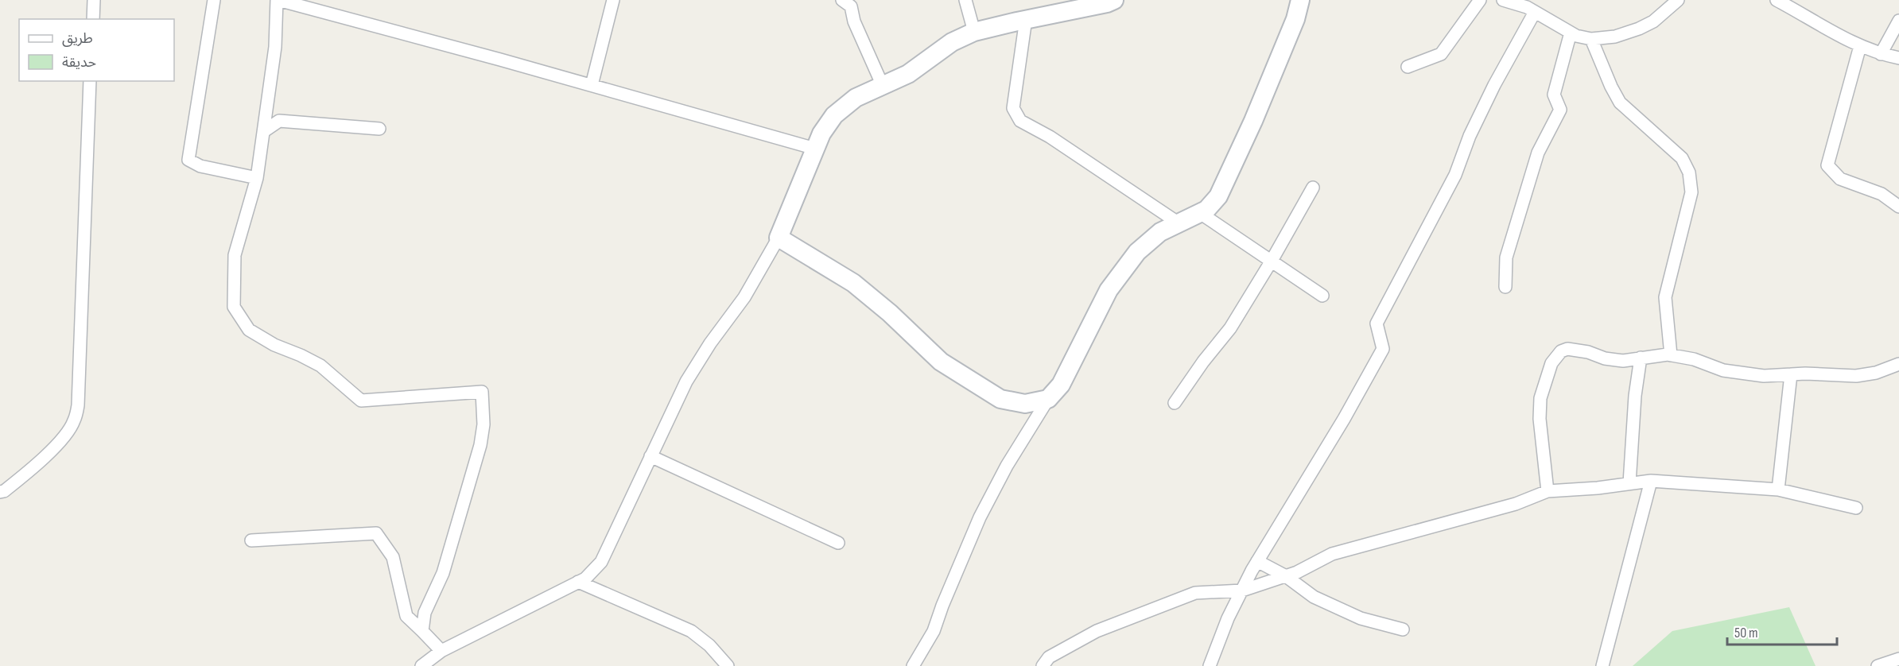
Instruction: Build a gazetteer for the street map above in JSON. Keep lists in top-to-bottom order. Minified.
{"legend":["طريق","حديقة"],"scale_bar":"50 m"}
